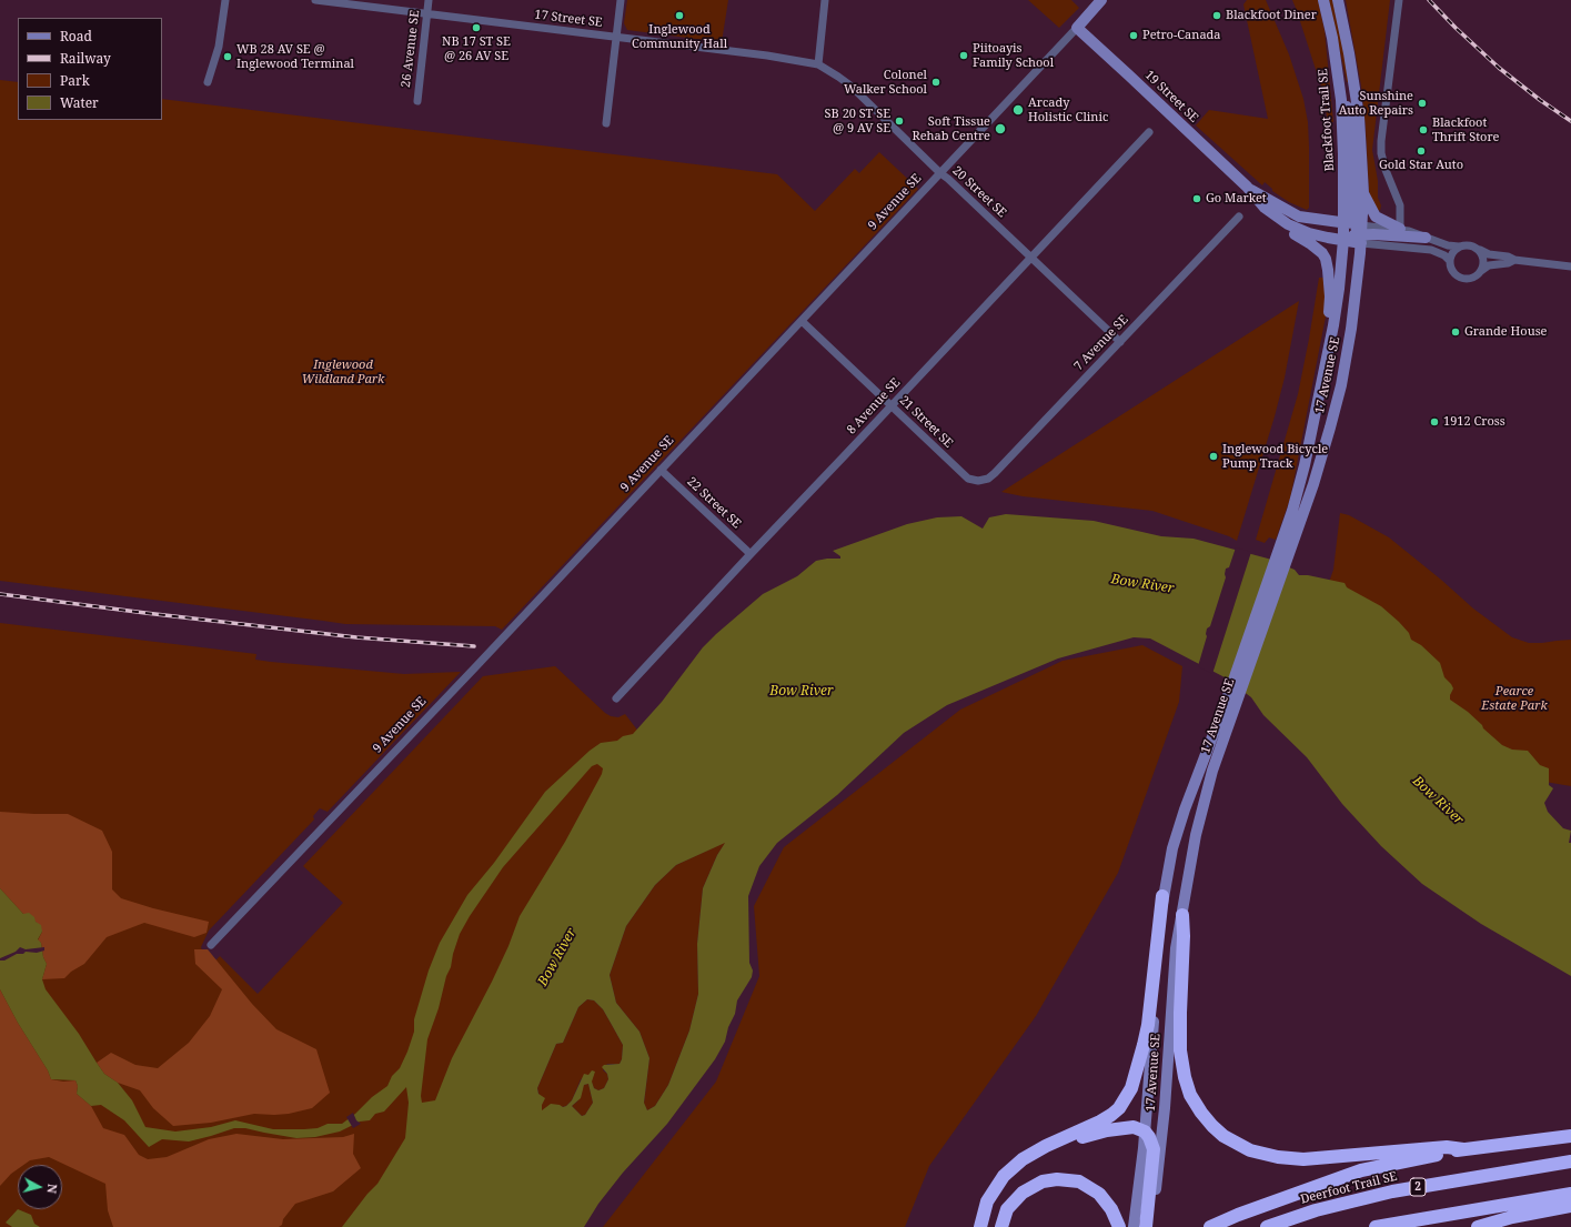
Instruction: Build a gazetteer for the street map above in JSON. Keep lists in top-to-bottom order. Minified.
{"streets":{"highway":["2","Deerfoot Trail SE"],"main road":["19 Street SE","Blackfoot Trail SE","9 Avenue SE","17 Avenue SE"],"street":["17 Street SE","26 Avenue SE","20 Street SE","7 Avenue SE","8 Avenue SE","21 Street SE","22 Street SE"]},"crossings":[["17 Street SE","26 Avenue SE"],["17 Street SE","20 Street SE"],["19 Street SE","Blackfoot Trail SE"],["19 Street SE","9 Avenue SE"],["19 Street SE","17 Avenue SE"],["Blackfoot Trail SE","17 Avenue SE"],["20 Street SE","9 Avenue SE"],["20 Street SE","7 Avenue SE"],["20 Street SE","8 Avenue SE"],["9 Avenue SE","21 Street SE"],["9 Avenue SE","22 Street SE"],["7 Avenue SE","21 Street SE"],["8 Avenue SE","21 Street SE"],["8 Avenue SE","22 Street SE"]],"water":["Bow River"],"parks":["Inglewood Wildland Park","Pearce Estate Park"],"places":["Inglewood Community Hall","Blackfoot Diner","NB 17 ST SE @ 26 AV SE","Petro-Canada","Piitoayis Family School","WB 28 AV SE @ Inglewood Terminal","Colonel Walker School","Sunshine Auto Repairs","Arcady Holistic Clinic","SB 20 ST SE @ 9 AV SE","Soft Tissue Rehab Centre","Blackfoot Thrift Store","Gold Star Auto","Go Market","Grande House","1912 Cross","Inglewood Bicycle Pump Track"],"legend":["Road","Railway","Park","Water"],"north":"right"}
